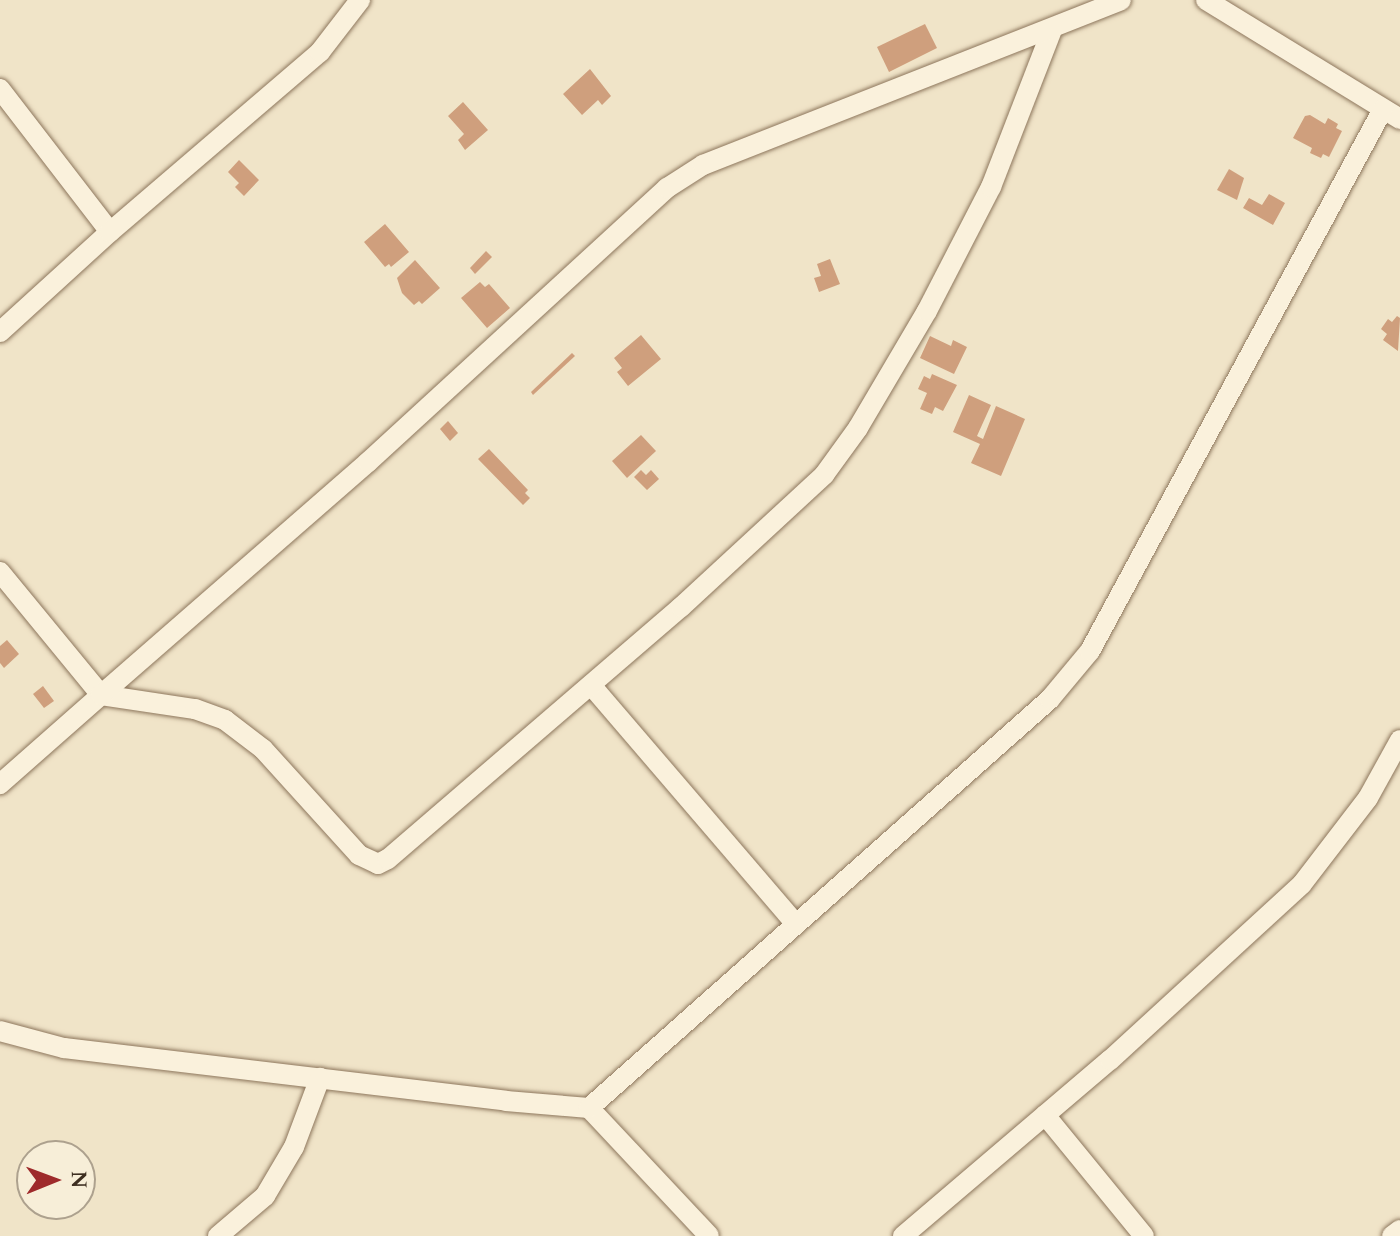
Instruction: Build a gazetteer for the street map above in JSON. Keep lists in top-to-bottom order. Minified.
{"north":"right"}
